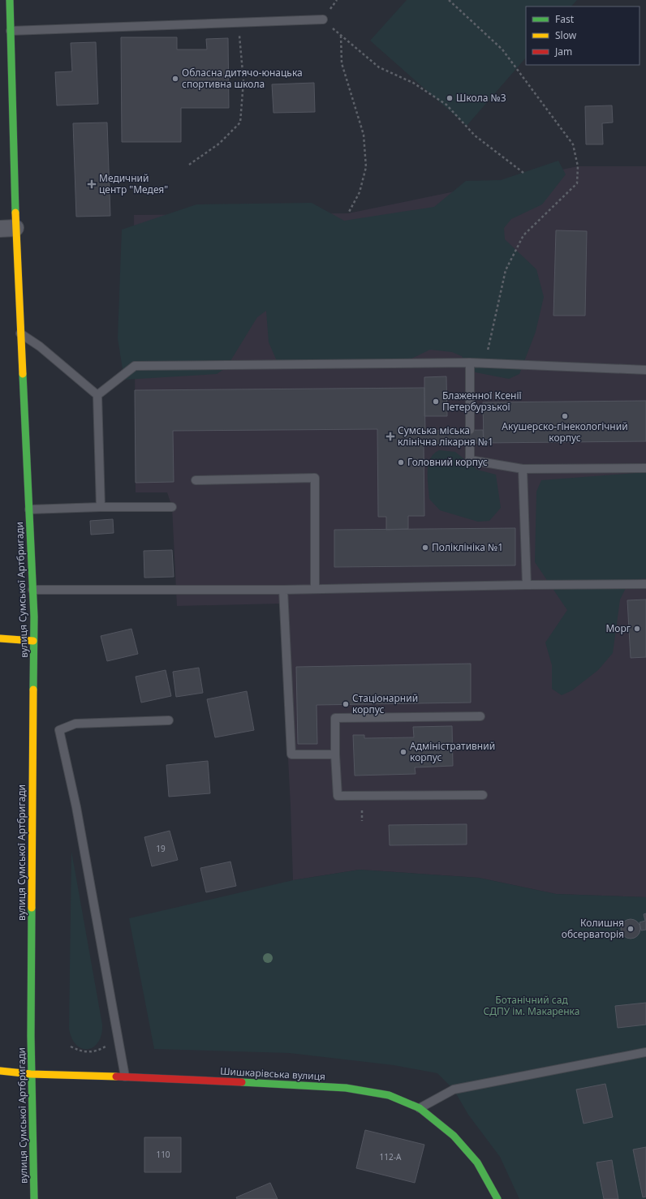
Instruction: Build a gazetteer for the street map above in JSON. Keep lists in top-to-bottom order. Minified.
{"streets":{"main road":["вулиця Сумської Артбригади","Шишкарівська вулиця"]},"crossings":[["вулиця Сумської Артбригади","Шишкарівська вулиця"]],"parks":["Ботанічний сад СДПУ ім. Макаренка"],"places":{"other":["Обласна дитячо-юнацька спортивна школа","Школа №3","Блаженної Ксенії Петербурзької","Акушерско-гінекологічний корпус","Головний корпус","Поліклініка №1","Морг","Стаціонарний корпус","Адміністративний корпус","Колишня обсерваторія"],"health":["Медичний центр \"Медея\"","Сумська міська клінічна лікарня №1"]},"house_numbers":["19","110","112-А"],"legend":["Fast","Slow","Jam"]}
